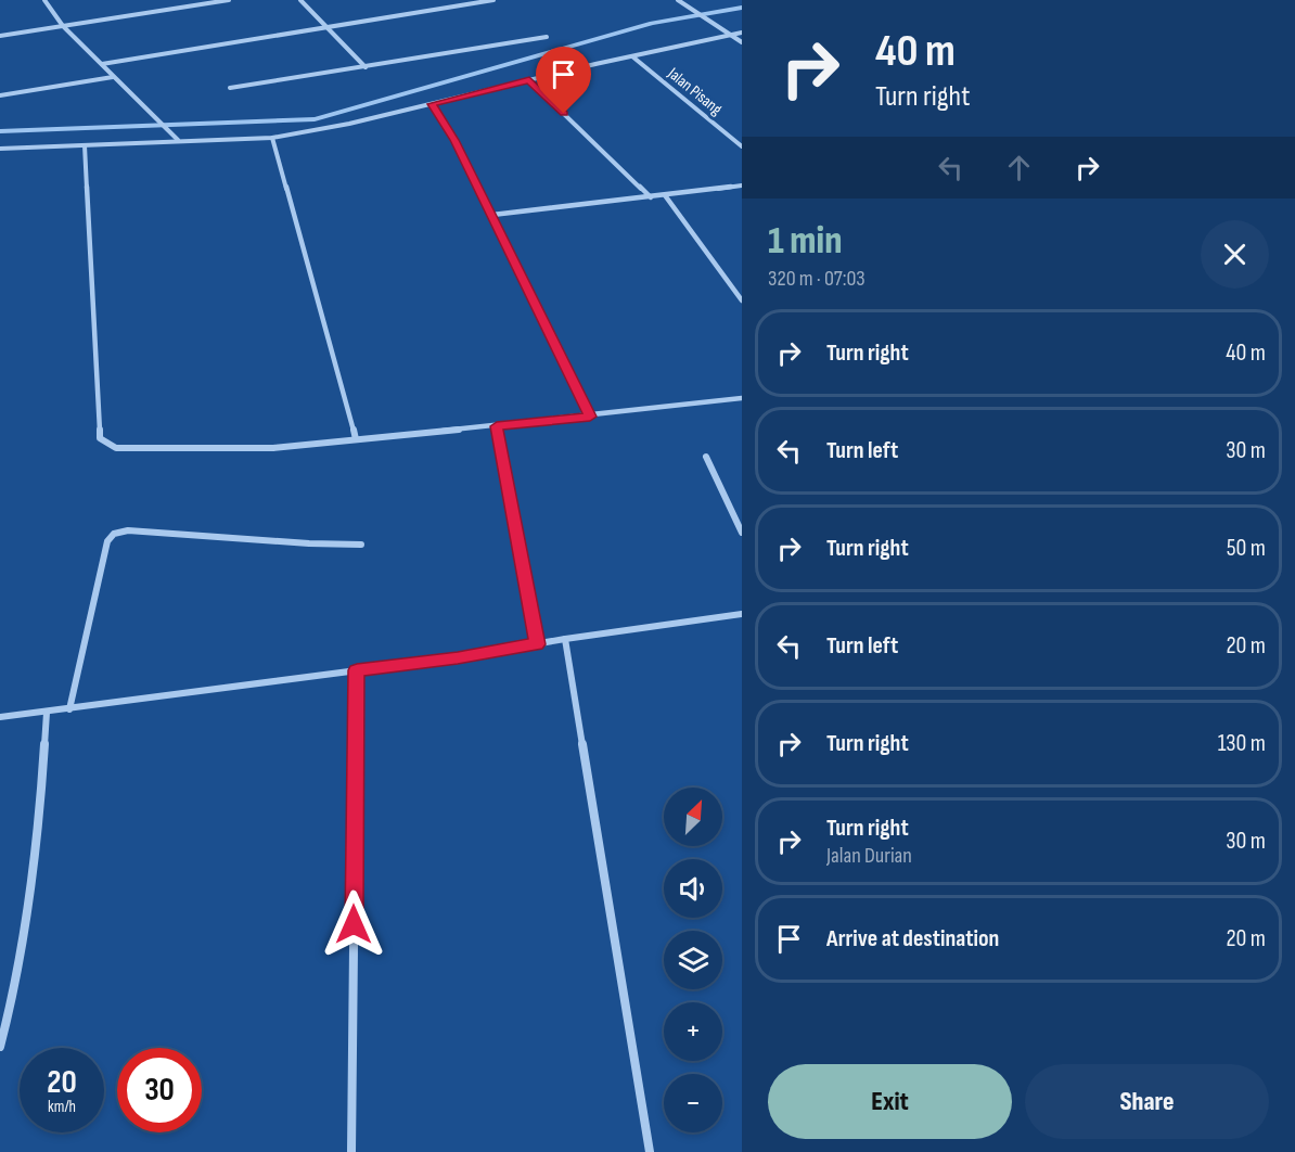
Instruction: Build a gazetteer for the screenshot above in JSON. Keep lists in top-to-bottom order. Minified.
{"streets":{"street":["Jalan Pisang"]},"north":"top right","page":{"turn":["40 m","Turn right"],"heading":["1 min","320 m · 07:03"],"list":[{"name":"Turn right","value":"40 m"},{"name":"Turn left","value":"30 m"},{"name":"Turn right","value":"50 m"},{"name":"Turn left","value":"20 m"},{"name":"Turn right","value":"130 m"},{"name":"Turn right","note":"Jalan Durian","value":"30 m"},{"name":"Arrive at destination","value":"20 m"}],"map_buttons":["+","−"],"speed":"20 km/h","limit":"30","buttons":["Exit","Share"]}}
